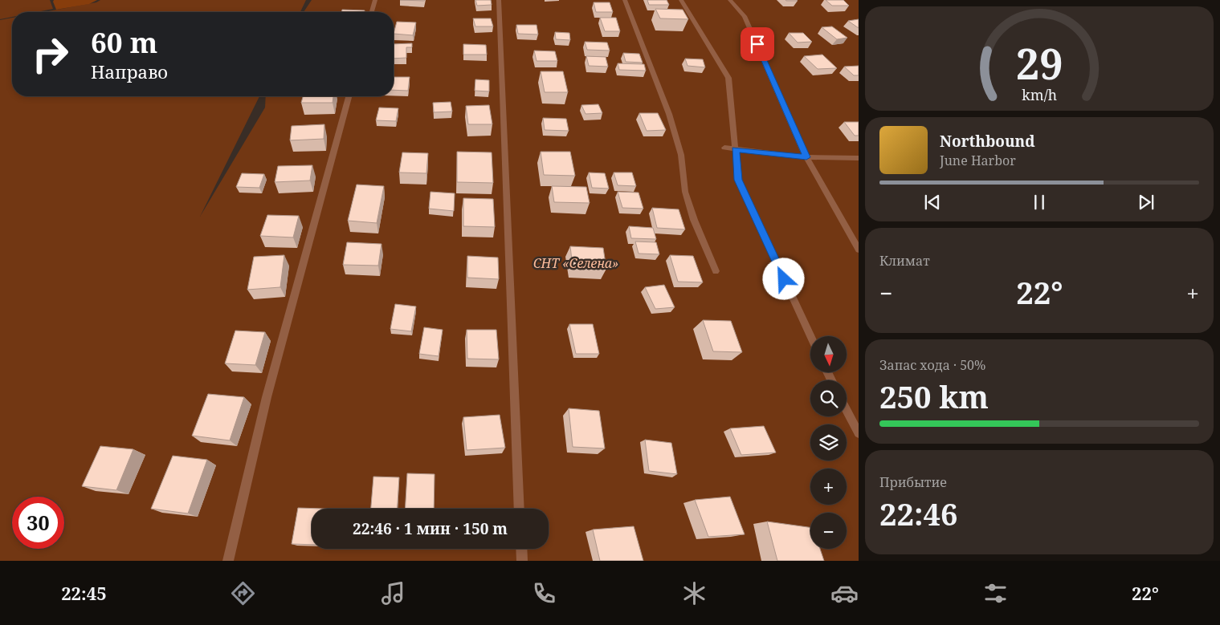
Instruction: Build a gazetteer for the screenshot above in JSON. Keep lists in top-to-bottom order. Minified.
{"parks":["СНТ «Селена»"],"north":"bottom","page":{"turn":["60 m","Направо"],"song":["Northbound","June Harbor"],"tile":["Климат",["Запас хода · 50%","250 km"],["Прибытие","22:46"]],"heat":["−","22°","+"],"map_buttons":["+","−"],"limit":"30","trip":"22:46 · 1 мин · 150 m","tabs":["22:45","22°"],"gauge":["29","km/h"]}}
